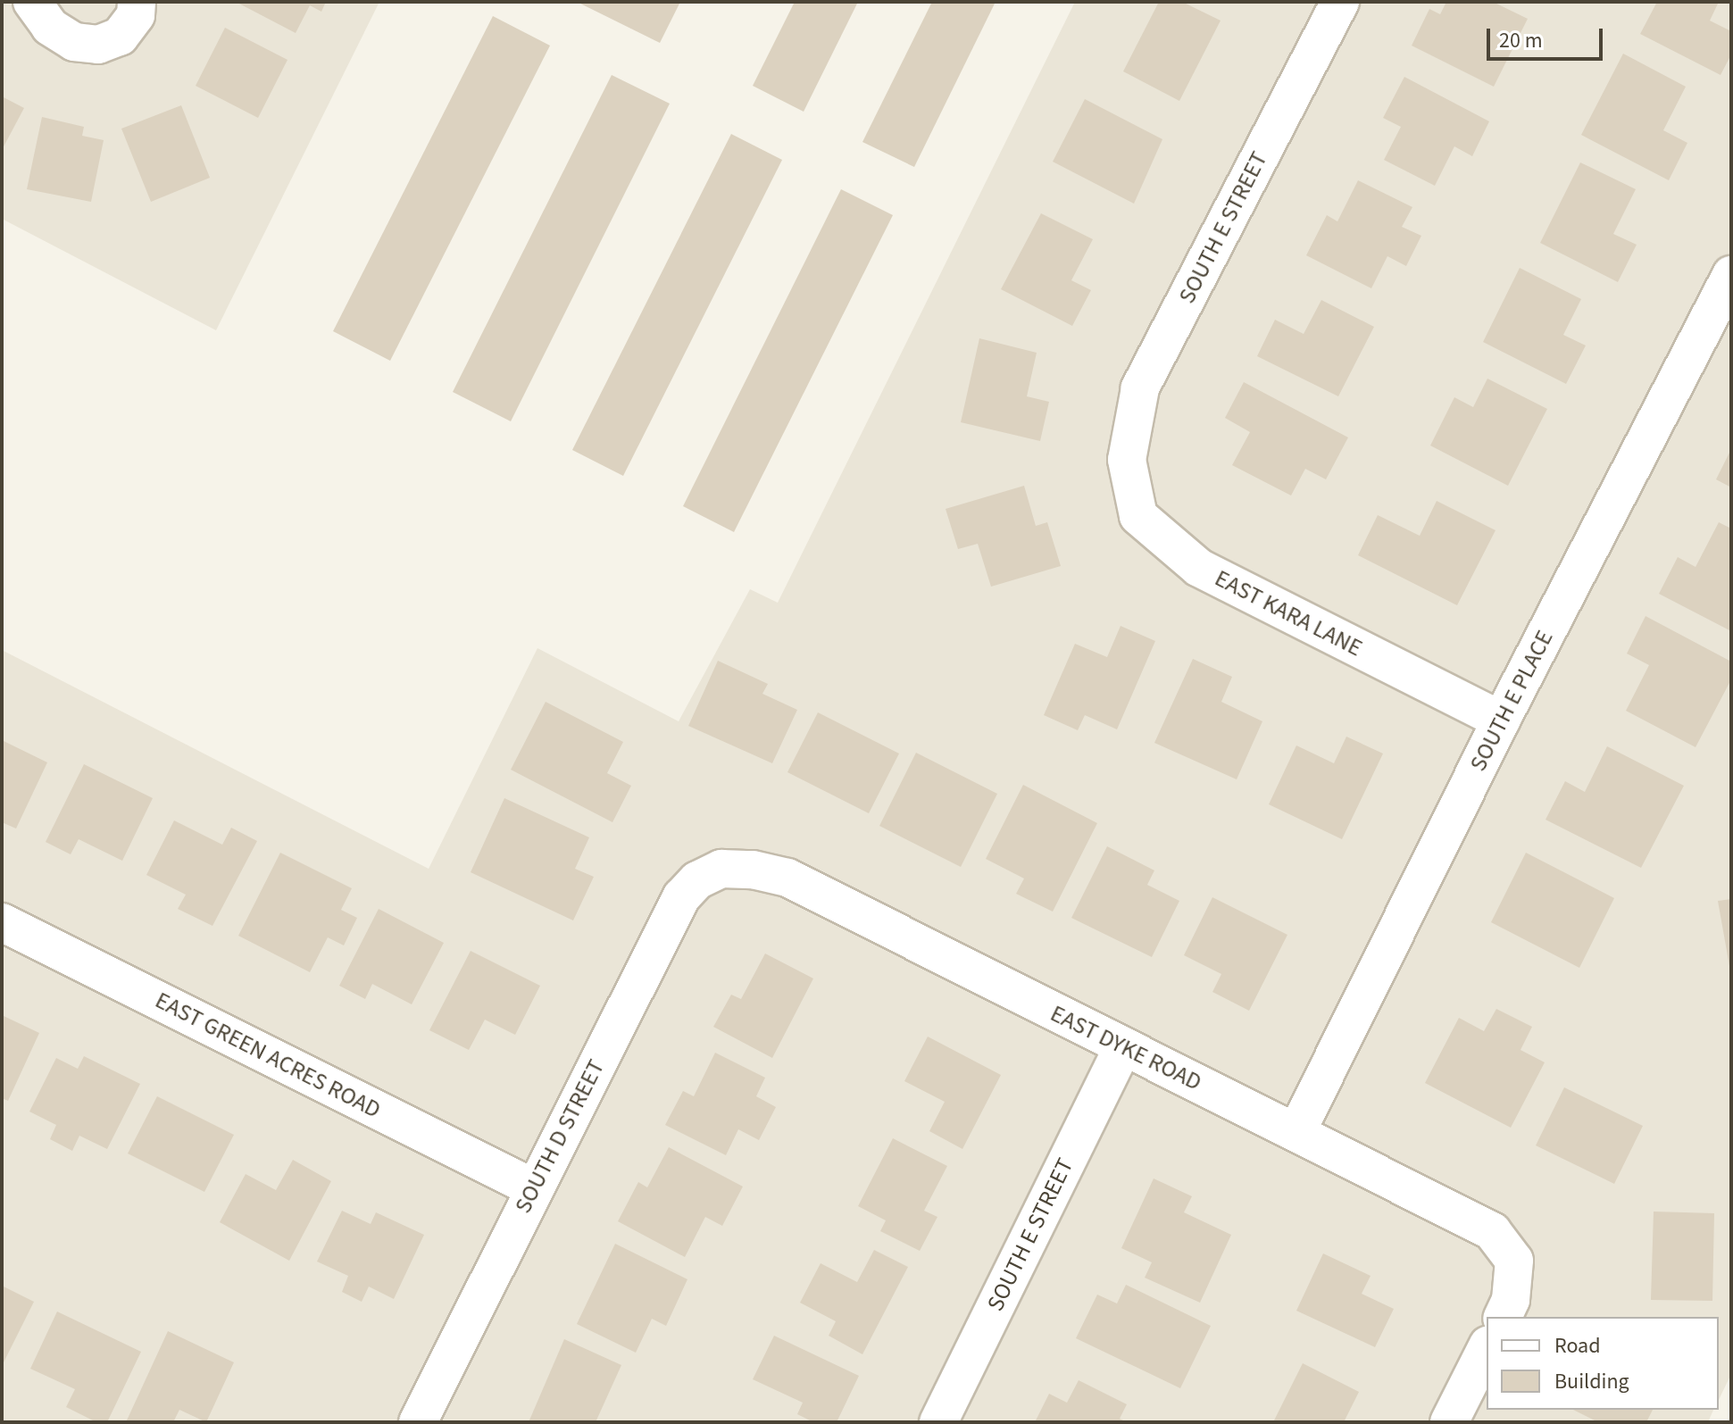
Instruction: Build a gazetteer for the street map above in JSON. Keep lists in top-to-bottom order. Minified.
{"streets":{"street":["SOUTH E STREET","EAST KARA LANE","SOUTH E PLACE","EAST DYKE ROAD","EAST GREEN ACRES ROAD","SOUTH D STREET"]},"crossings":[["SOUTH E STREET","EAST KARA LANE"],["SOUTH E STREET","EAST DYKE ROAD"],["EAST KARA LANE","SOUTH E PLACE"],["SOUTH E PLACE","EAST DYKE ROAD"],["EAST DYKE ROAD","SOUTH D STREET"],["EAST GREEN ACRES ROAD","SOUTH D STREET"]],"legend":["Road","Building"],"scale_bar":"20 m"}
